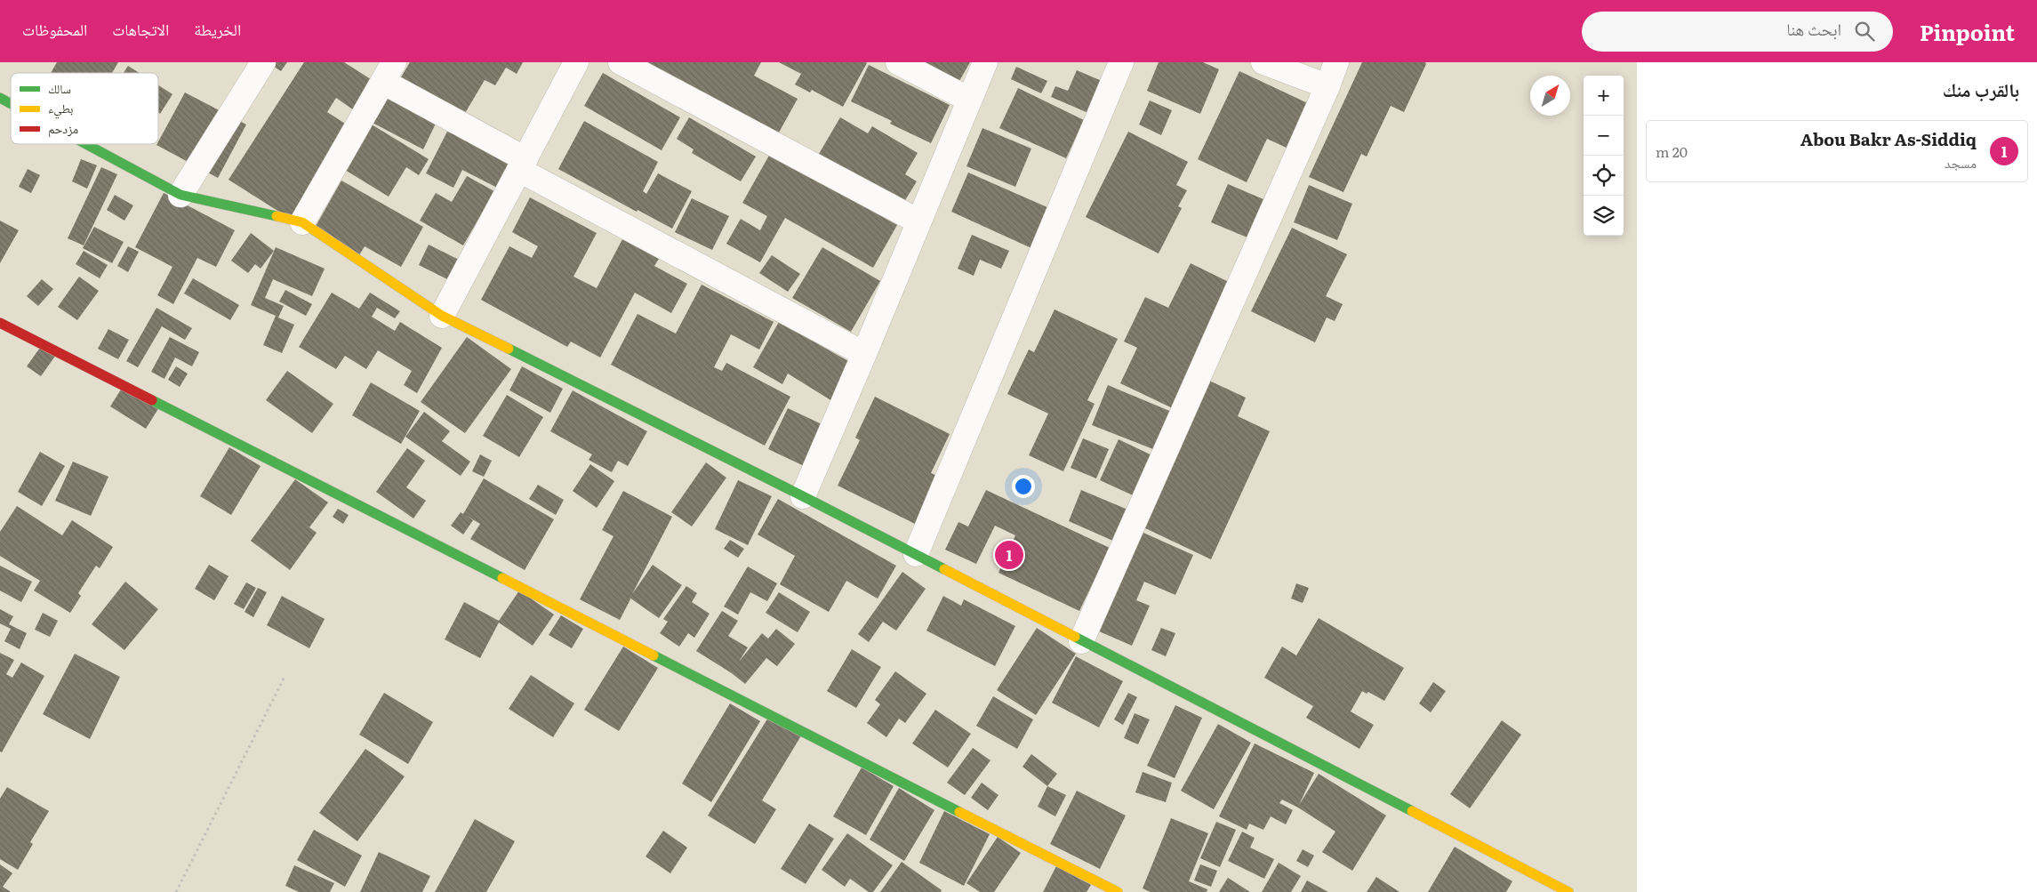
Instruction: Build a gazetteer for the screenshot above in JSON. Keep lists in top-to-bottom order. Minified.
{"legend":["سالك","بطيء","مزدحم"],"north":"top right","page":{"header":"Pinpoint","search":"ابحث هنا","nav":["الخريطة","الاتجاهات","المحفوظات"],"heading":"بالقرب منك","map_buttons":["+","−"],"list":[{"mark":"1","name":"Abou Bakr As-Siddiq","note":"مسجد","value":"20 m"}],"pins":"1"}}
